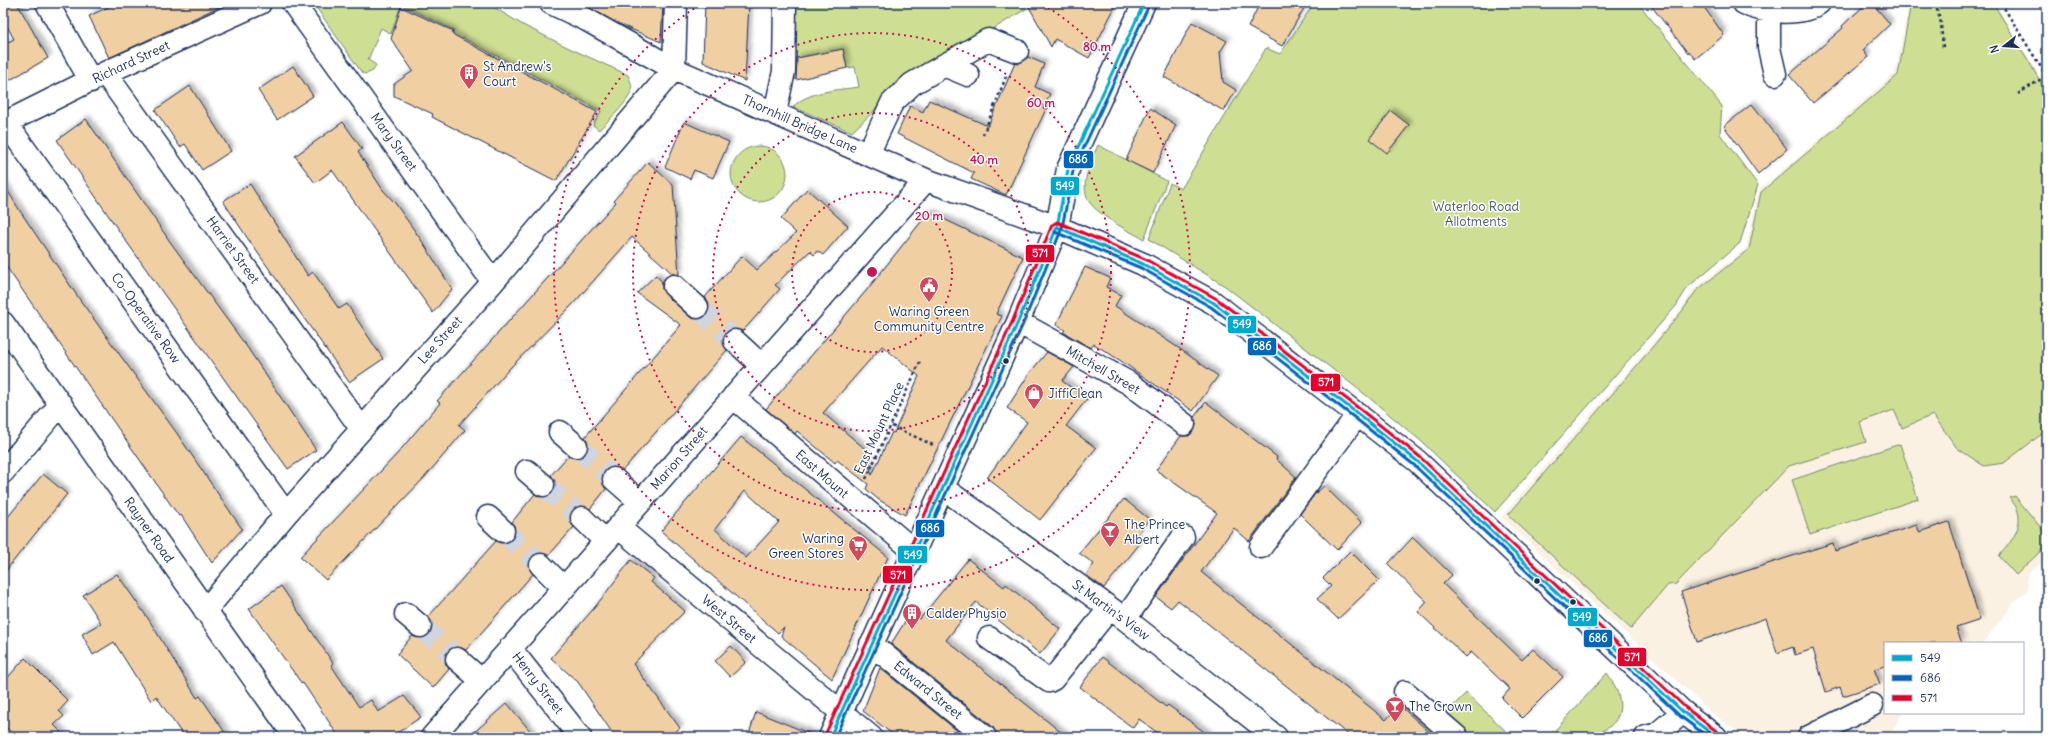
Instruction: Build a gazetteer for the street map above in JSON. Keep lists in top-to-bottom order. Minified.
{"streets":{"street":["Richard Street","Thornhill Bridge Lane","Mary Street","Harriet Street","Co-Operative Row","Lee Street","Mitchell Street","Marion Street","East Mount","Rayner Road","St Martin's View","West Street","Henry Street","Edward Street"],"path":["East Mount Place"]},"crossings":[["Richard Street","Harriet Street"],["Richard Street","Co-Operative Row"],["Thornhill Bridge Lane","Lee Street"],["Thornhill Bridge Lane","Marion Street"],["Mary Street","Lee Street"],["Harriet Street","Lee Street"],["Co-Operative Row","Lee Street"],["Lee Street","Rayner Road"],["East Mount Place","East Mount"],["Marion Street","East Mount"],["Marion Street","West Street"],["Marion Street","Henry Street"]],"parks":["Waterloo Road Allotments"],"places":{"building":["St Andrew's Court","Calder Physio"],"public building":["Waring Green Community Centre"],"shop":["JiffiClean"],"bar":["The Prince Albert","The Crown"],"supermarket":["Waring Green Stores"]},"lines":["transit line 549","transit line 686","transit line 571"],"legend":["549","686","571"],"north":"left","rings":["80 m","60 m","40 m","20 m"]}
